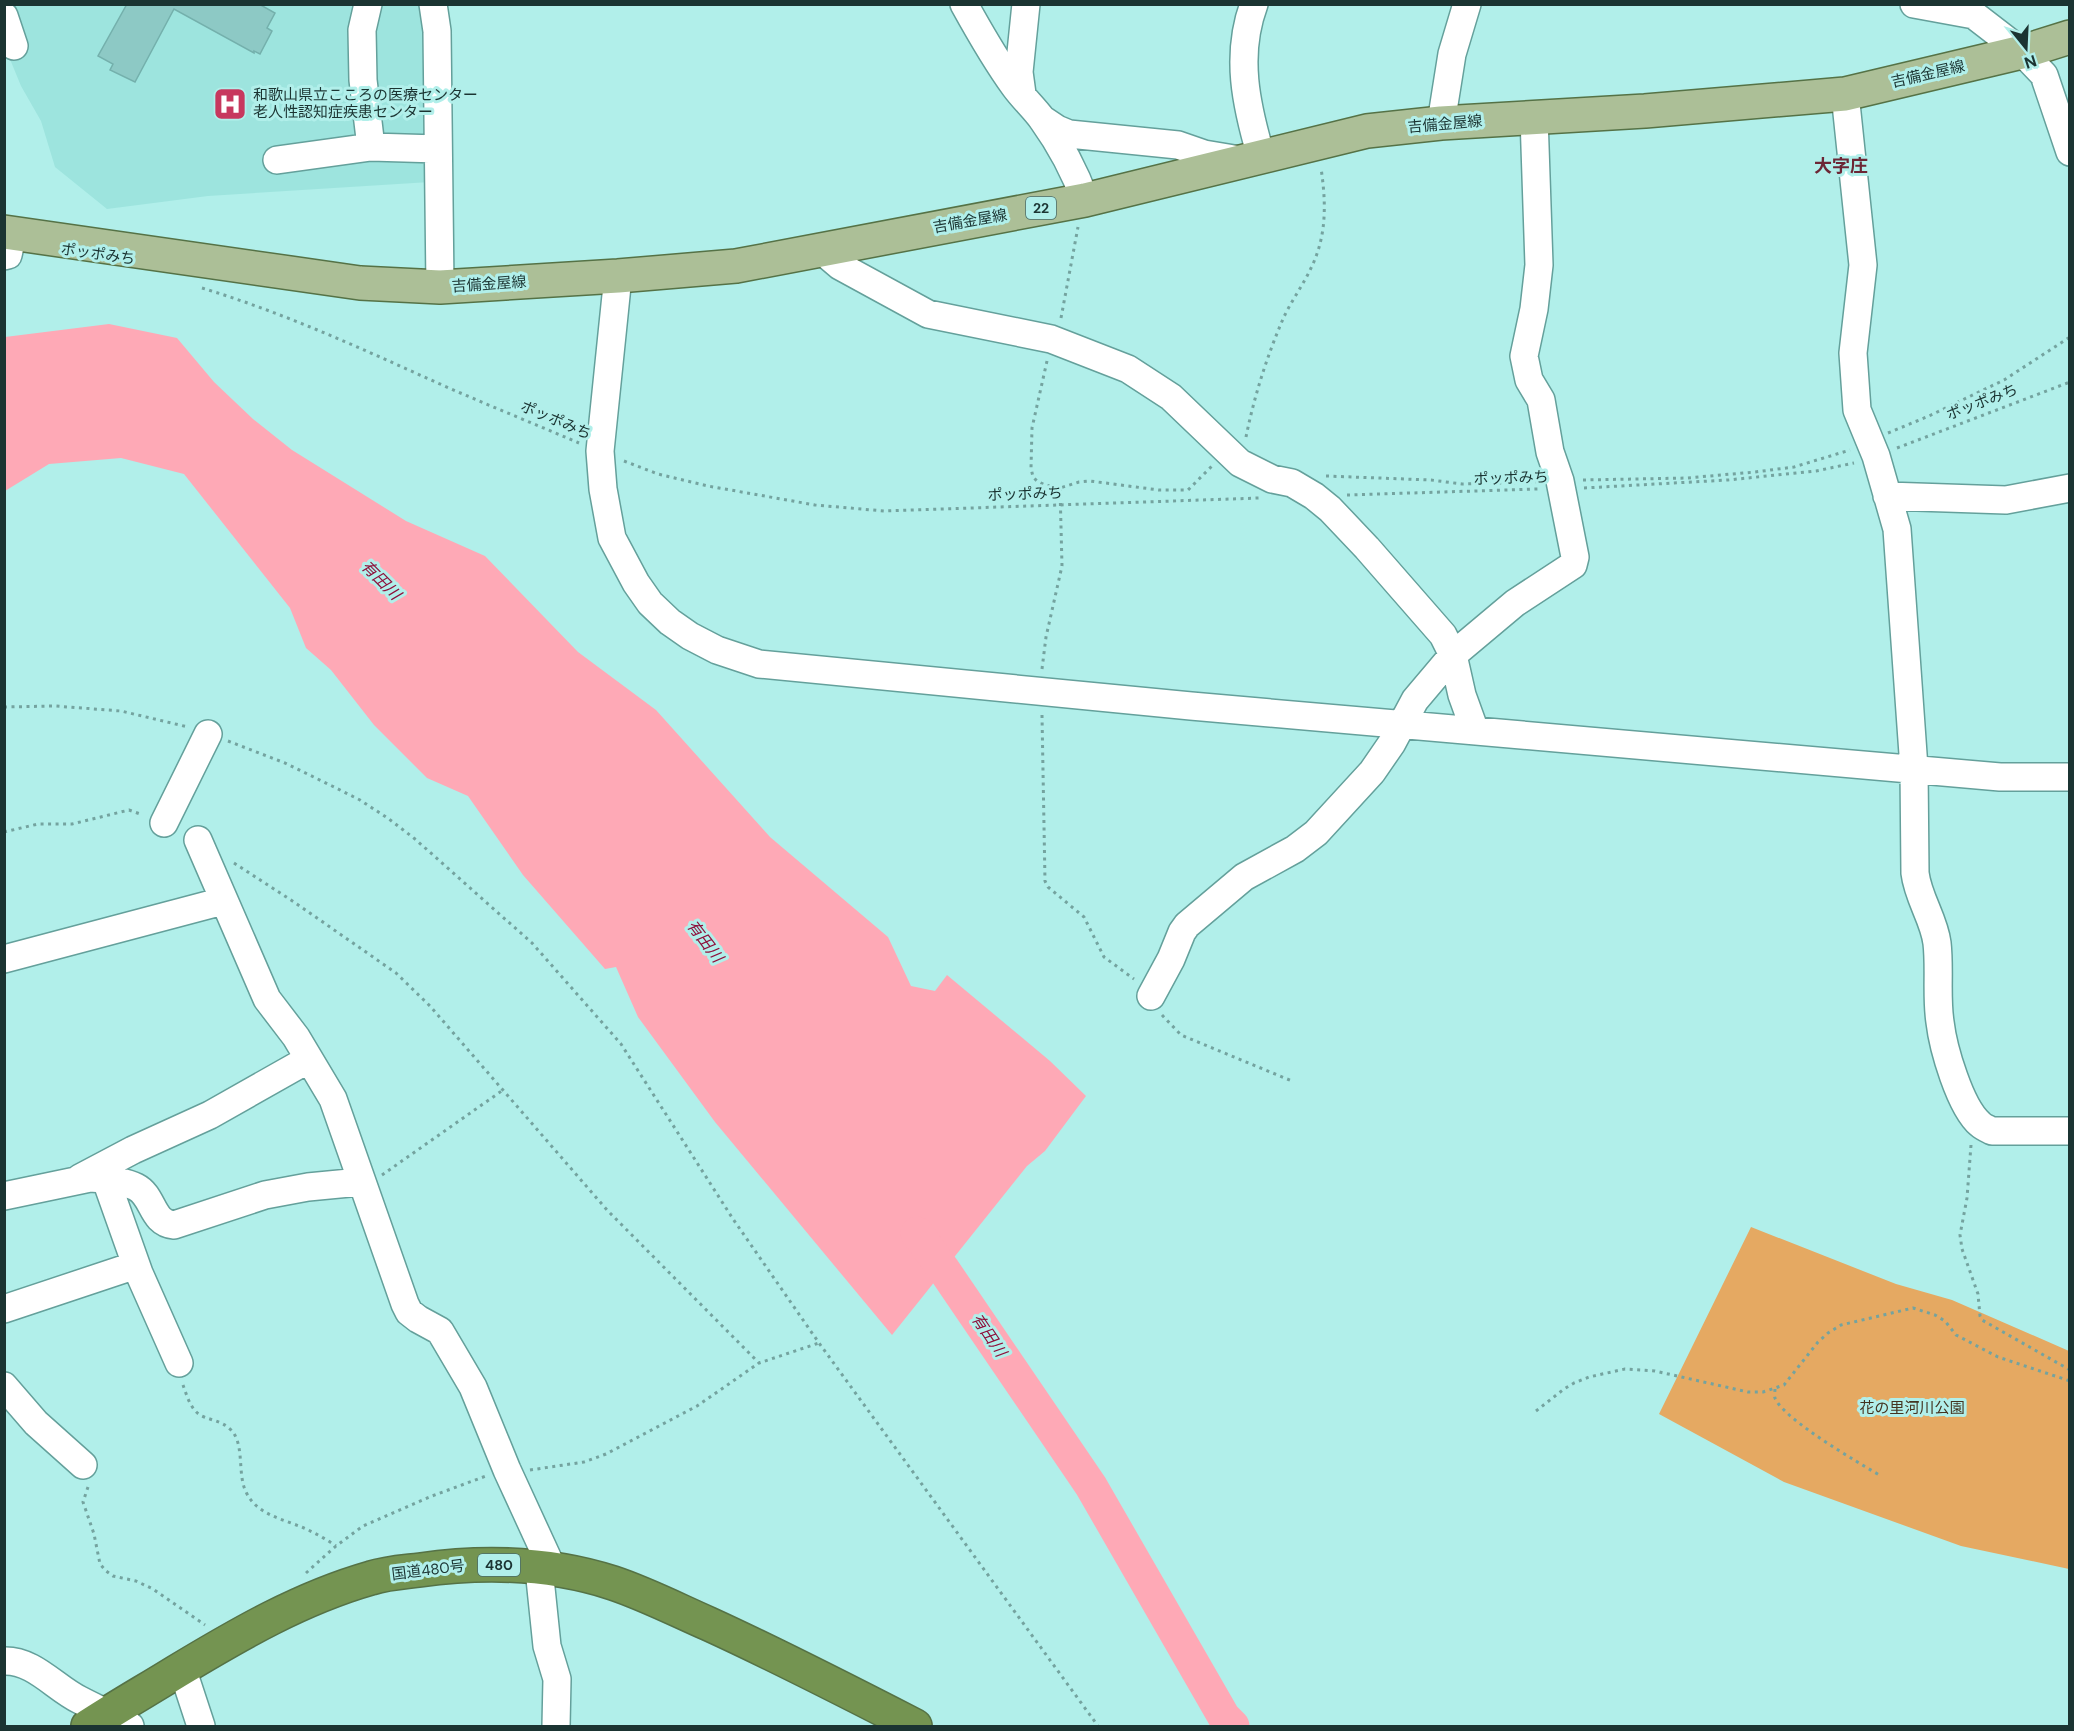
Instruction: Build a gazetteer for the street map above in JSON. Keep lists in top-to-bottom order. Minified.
{"streets":{"highway":["480","国道480号"],"main road":["吉備金屋線","22"],"path":["ポッポみち"]},"districts":["大字庄"],"water":["有田川"],"parks":["花の里河川公園"],"places":{"hospital":["和歌山県立こころの医療センター 老人性認知症疾患センター"]},"north":"bottom"}
